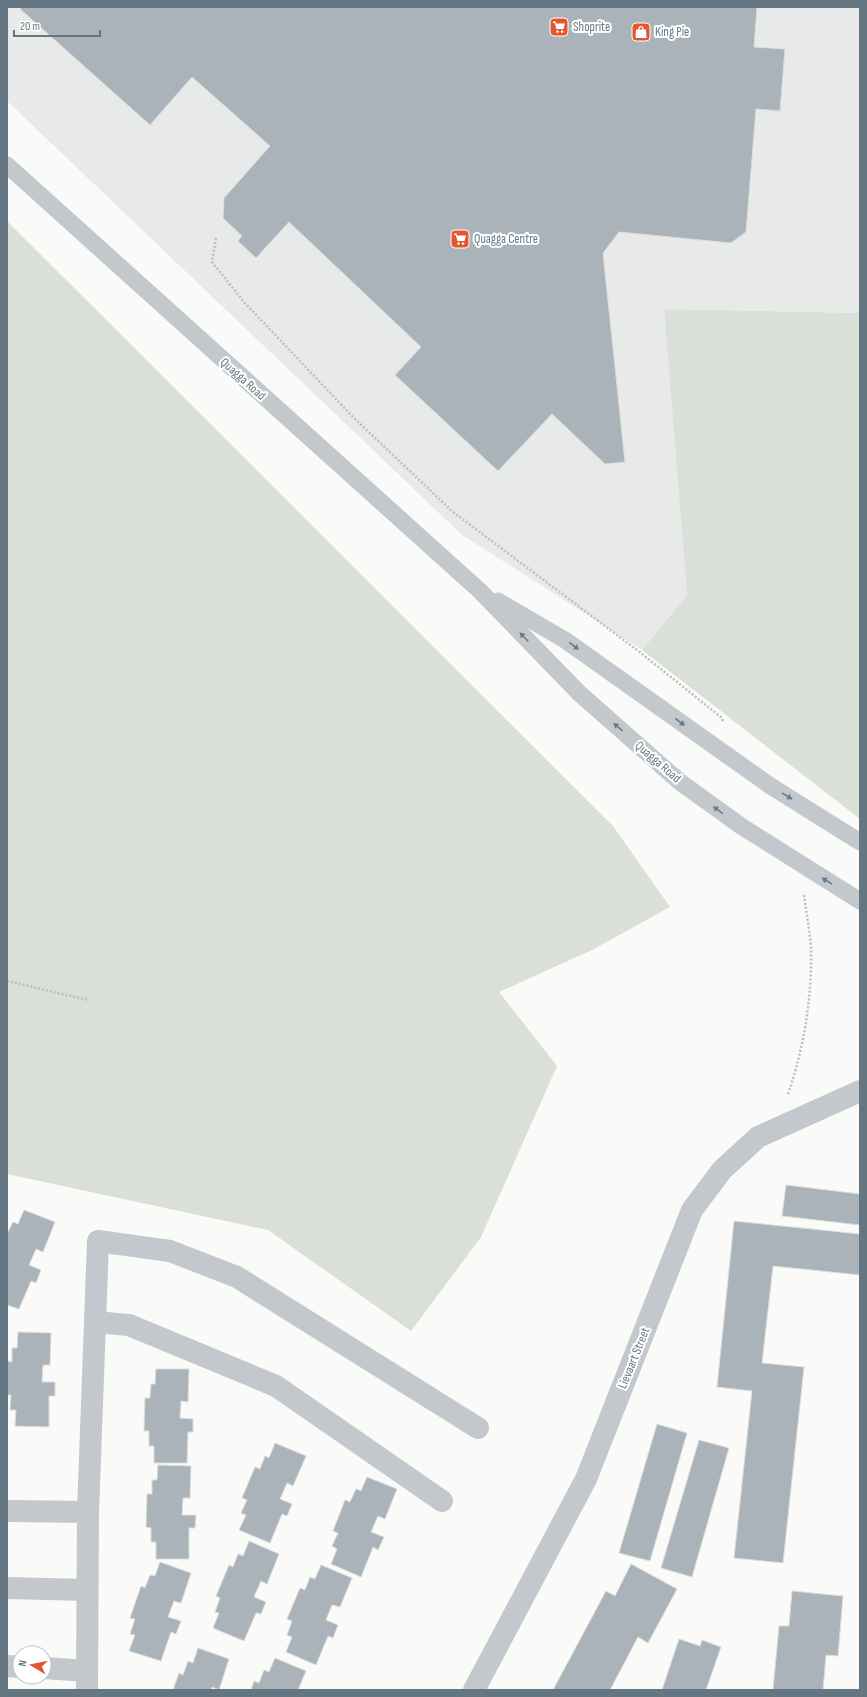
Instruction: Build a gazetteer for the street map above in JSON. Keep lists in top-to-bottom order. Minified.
{"streets":{"street":["Lievaart Street"],"lane":["Quagga Road"]},"places":{"supermarket":["Shoprite","Quagga Centre"],"shop":["King Pie"]},"scale_bar":"20 m","north":"left"}
